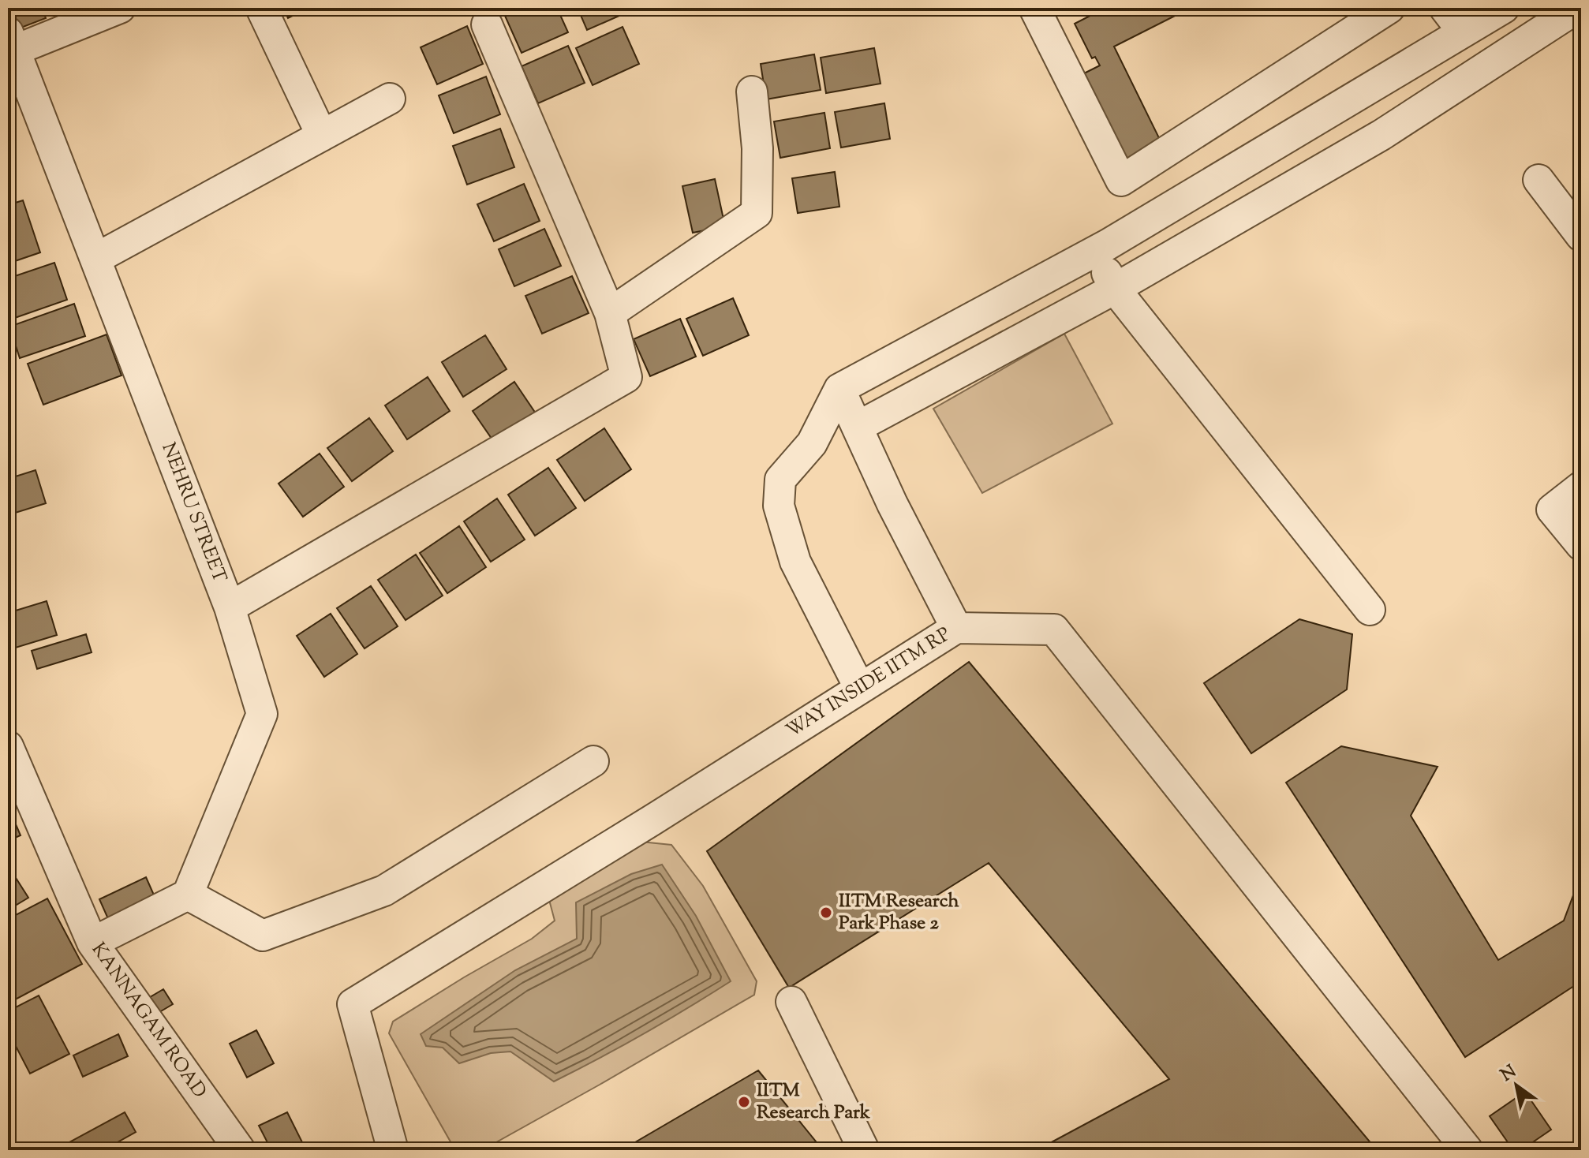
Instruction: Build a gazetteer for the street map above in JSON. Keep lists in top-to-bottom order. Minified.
{"streets":{"street":["NEHRU STREET","WAY INSIDE IITM RP","KANNAGAM ROAD"]},"places":["IITM Research Park Phase 2","IITM Research Park"],"north":"top left"}
